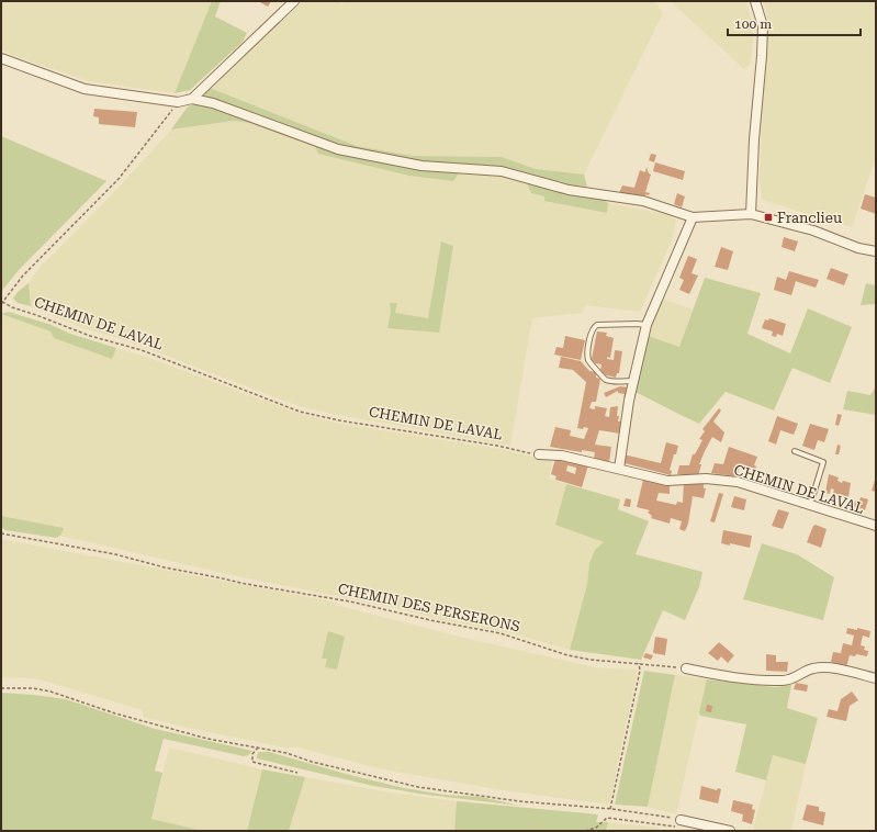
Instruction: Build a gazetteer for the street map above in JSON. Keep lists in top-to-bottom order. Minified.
{"streets":{"street":["CHEMIN DE LAVAL"],"path":["CHEMIN DES PERSERONS"]},"places":{"transit":["Franclieu"]},"scale_bar":"100 m"}
